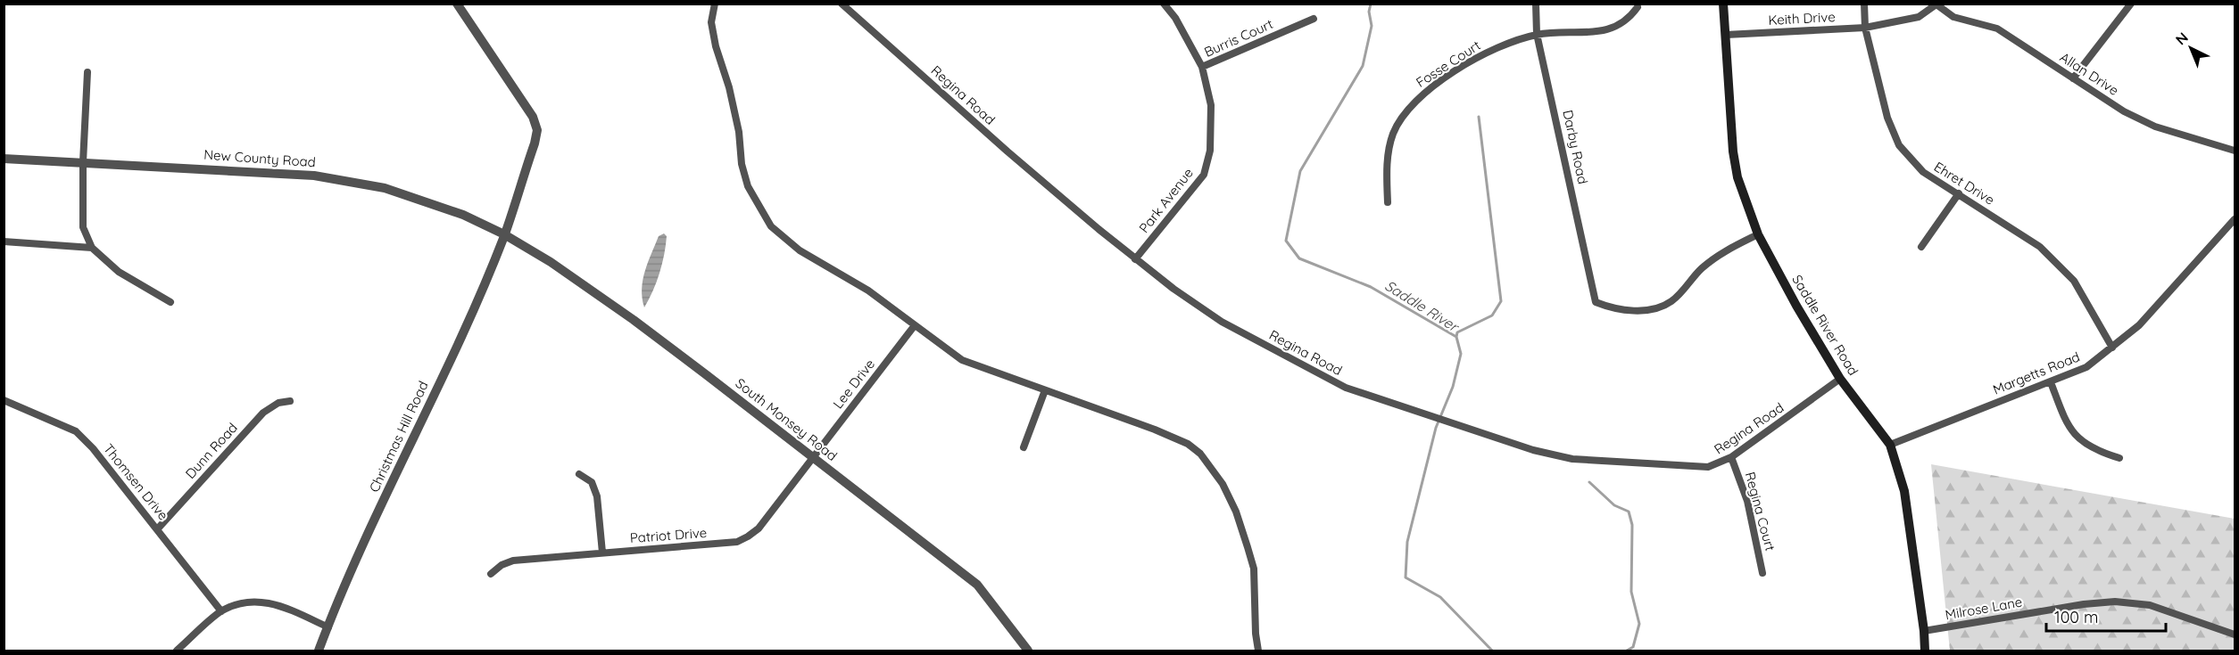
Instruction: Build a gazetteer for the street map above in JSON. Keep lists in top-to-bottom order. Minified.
{"streets":{"main road":["Saddle River Road"],"street":["Keith Drive","Burris Court","Fosse Court","Allan Drive","Regina Road","Darby Road","New County Road","Ehret Drive","Park Avenue","Margetts Road","Lee Drive","South Monsey Road","Christmas Hill Road","Dunn Road","Thomsen Drive","Regina Court","Patriot Drive","Milrose Lane"]},"crossings":[["Keith Drive","Allan Drive"],["Keith Drive","Ehret Drive"],["Keith Drive","Saddle River Road"],["Burris Court","Park Avenue"],["Fosse Court","Darby Road"],["Regina Road","Park Avenue"],["Regina Road","Saddle River Road"],["Regina Road","Regina Court"],["Darby Road","Saddle River Road"],["New County Road","South Monsey Road"],["New County Road","Christmas Hill Road"],["Ehret Drive","Margetts Road"],["Saddle River Road","Margetts Road"],["Saddle River Road","Milrose Lane"],["Lee Drive","South Monsey Road"],["Lee Drive","Patriot Drive"],["South Monsey Road","Christmas Hill Road"],["South Monsey Road","Patriot Drive"],["Dunn Road","Thomsen Drive"]],"water":["Saddle River"],"scale_bar":"100 m","north":"top left"}
